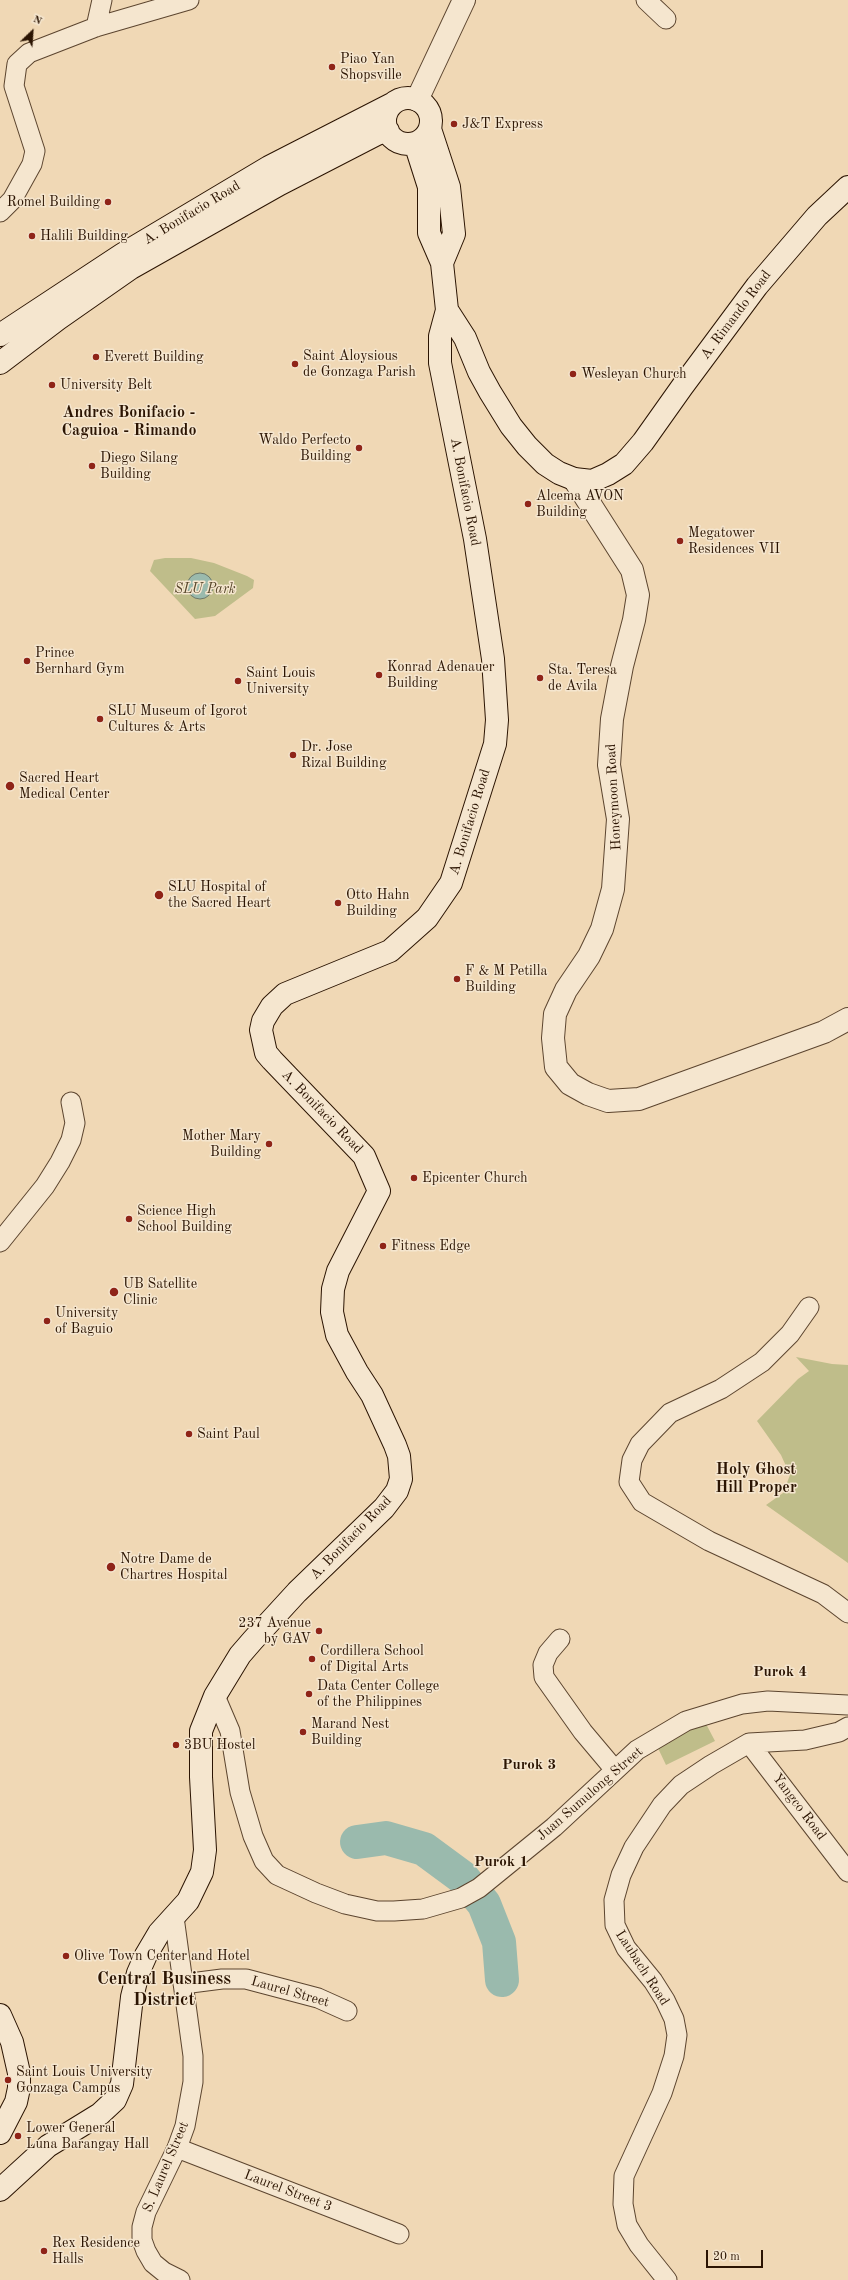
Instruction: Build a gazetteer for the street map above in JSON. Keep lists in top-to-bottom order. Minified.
{"streets":{"main road":["A. Bonifacio Road","A. Rimando Road","Honeymoon Road"],"street":["Juan Sumulong Street","Yangco Road","Laubach Road","Laurel Street","S. Laurel Street","Laurel Street 3"]},"crossings":[["A. Bonifacio Road","A. Rimando Road"],["A. Bonifacio Road","Juan Sumulong Street"],["A. Bonifacio Road","S. Laurel Street"],["A. Rimando Road","Honeymoon Road"],["Yangco Road","Laubach Road"],["Laurel Street","S. Laurel Street"],["S. Laurel Street","Laurel Street 3"]],"districts":["Andres Bonifacio - Caguioa - Rimando","Holy Ghost Hill Proper","Purok 4","Purok 3","Purok 1","Central Business District"],"parks":["SLU Park"],"places":["Piao Yan Shopsville","J&T Express","Romel Building","Halili Building","Everett Building","Saint Aloysious de Gonzaga Parish","Wesleyan Church","University Belt","Waldo Perfecto Building","Diego Silang Building","Alcema AVON Building","Megatower Residences VII","Prince Bernhard Gym","Konrad Adenauer Building","Sta. Teresa de Avila","Saint Louis University","SLU Museum of Igorot Cultures & Arts","Dr. Jose Rizal Building","Sacred Heart Medical Center","SLU Hospital of the Sacred Heart","Otto Hahn Building","F & M Petilla Building","Mother Mary Building","Epicenter Church","Science High School Building","Fitness Edge","UB Satellite Clinic","University of Baguio","Saint Paul","Notre Dame de Chartres Hospital","237 Avenue by GAV","Cordillera School of Digital Arts","Data Center College of the Philippines","Marand Nest Building","3BU Hostel","Olive Town Center and Hotel","Saint Louis University Gonzaga Campus","Lower General Luna Barangay Hall","Rex Residence Halls"],"scale_bar":"20 m","north":"top right"}
